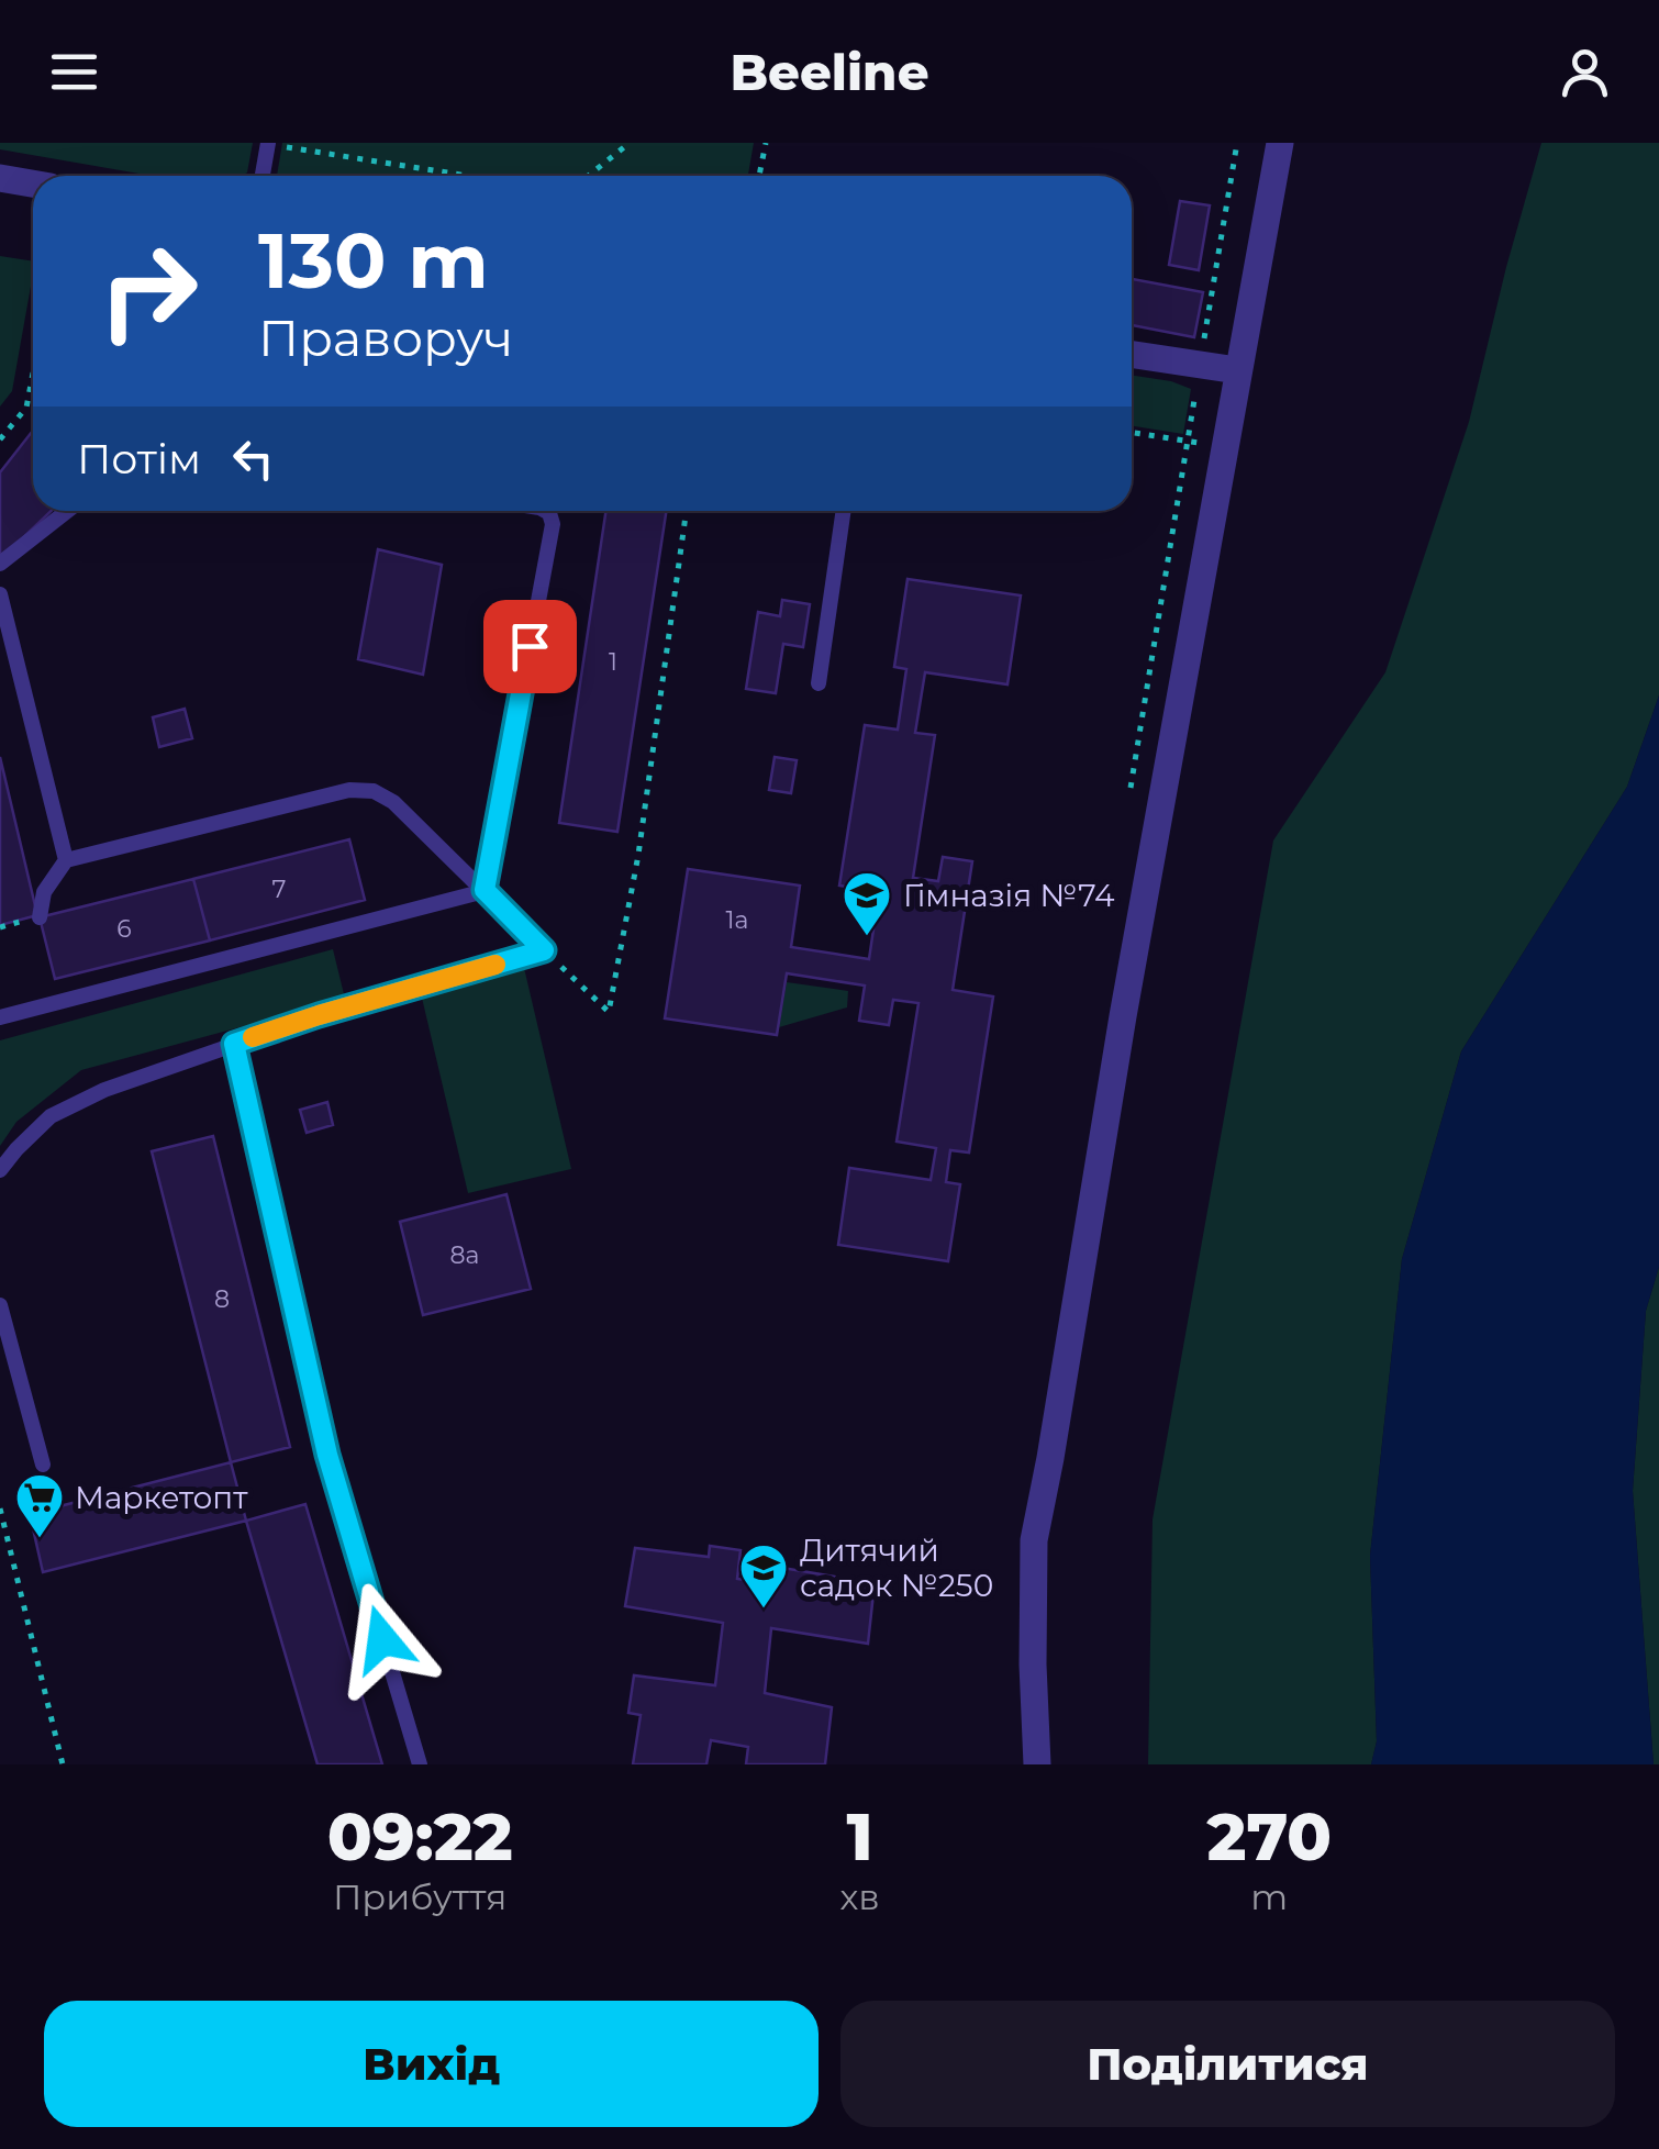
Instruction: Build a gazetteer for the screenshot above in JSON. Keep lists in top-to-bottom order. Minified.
{"places":{"school or university":["Гімназія №74","Дитячий садок №250"],"supermarket":["Маркетопт"]},"house_numbers":["1","7","1а","6","8а","8"],"page":{"header":"Beeline","turn":["130 m","Праворуч"],"then":"Потім","eta":["09:22","Прибуття","1","хв","270","m"],"buttons":["Вихід","Поділитися"]}}
